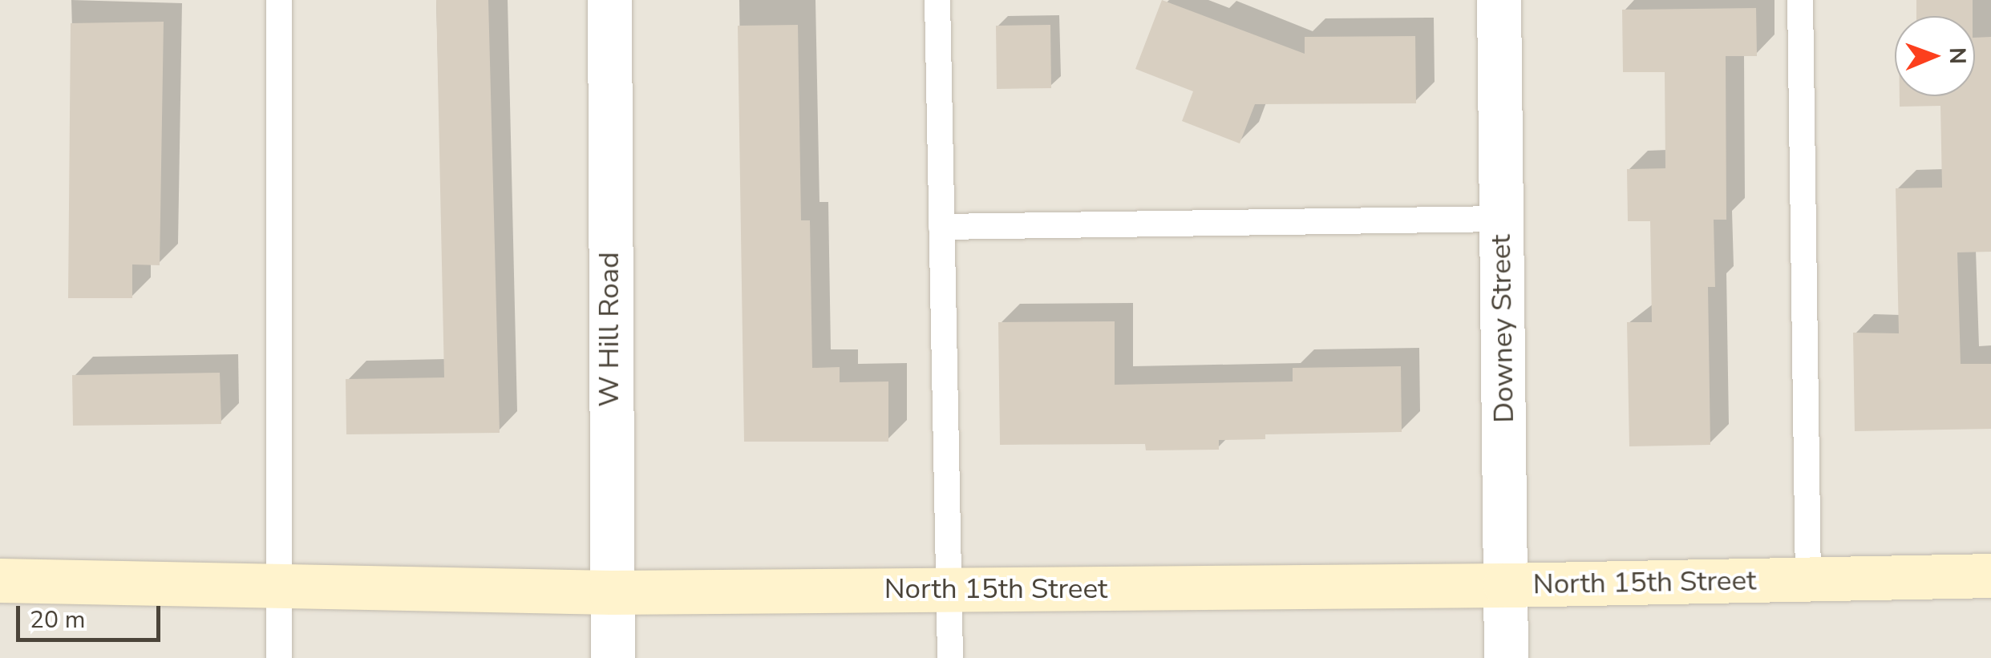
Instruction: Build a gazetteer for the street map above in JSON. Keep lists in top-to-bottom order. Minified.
{"streets":{"street":["Downey Street","W Hill Road","North 15th Street"]},"crossings":[["Downey Street","North 15th Street"],["W Hill Road","North 15th Street"]],"scale_bar":"20 m","north":"right"}
